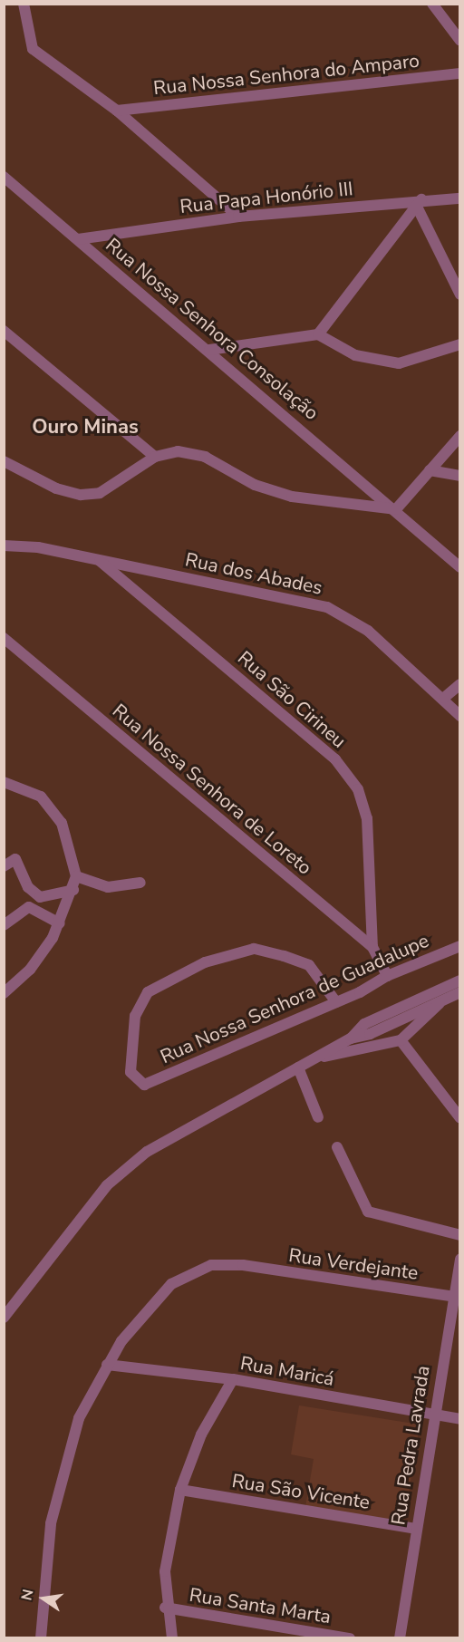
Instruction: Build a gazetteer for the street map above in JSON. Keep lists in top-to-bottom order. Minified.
{"streets":{"street":["Rua Nossa Senhora do Amparo","Rua Papa Honório III","Rua Nossa Senhora Consolação","Rua dos Abades","Rua São Cirineu","Rua Nossa Senhora de Loreto","Rua Nossa Senhora de Guadalupe","Rua Verdejante","Rua Maricá","Rua Pedra Lavrada","Rua São Vicente","Rua Santa Marta"]},"crossings":[["Rua Papa Honório III","Rua Nossa Senhora Consolação"],["Rua dos Abades","Rua São Cirineu"],["Rua São Cirineu","Rua Nossa Senhora de Loreto"],["Rua Nossa Senhora de Loreto","Rua Nossa Senhora de Guadalupe"],["Rua Verdejante","Rua Maricá"],["Rua Verdejante","Rua Pedra Lavrada"],["Rua Maricá","Rua Pedra Lavrada"],["Rua Pedra Lavrada","Rua São Vicente"]],"districts":["Ouro Minas"],"north":"left"}
